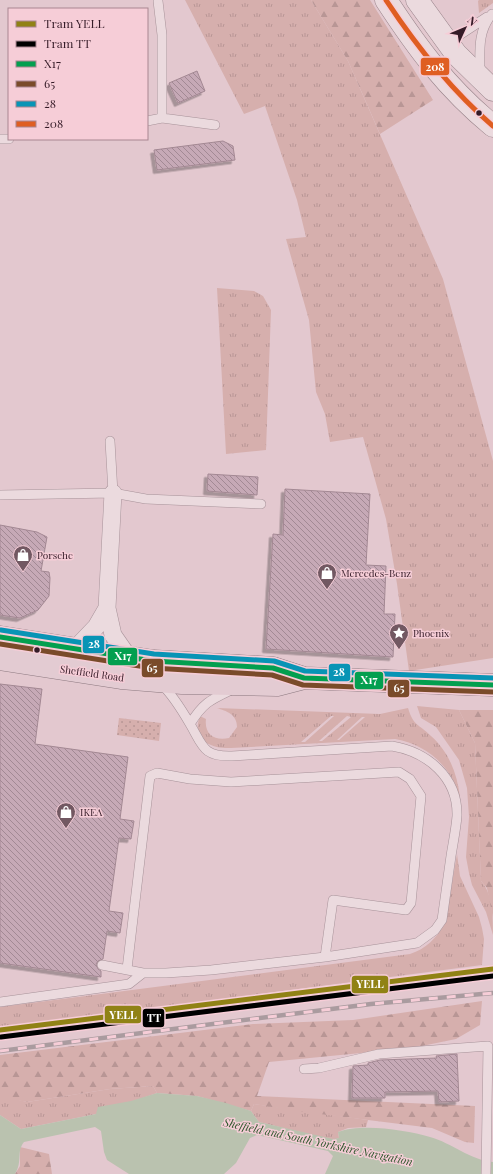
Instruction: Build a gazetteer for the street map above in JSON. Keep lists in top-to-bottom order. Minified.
{"streets":{"main road":["Sheffield Road"]},"water":["Sheffield and South Yorkshire Navigation"],"places":{"shop":["Porsche","Mercedes-Benz","IKEA"],"place":["Phoenix"]},"lines":["transit line 208","transit line 28","transit line X17","transit line 65","tram line YELL","tram line TT"],"legend":["Tram YELL","Tram TT","X17","65","28","208"],"north":"top right"}
